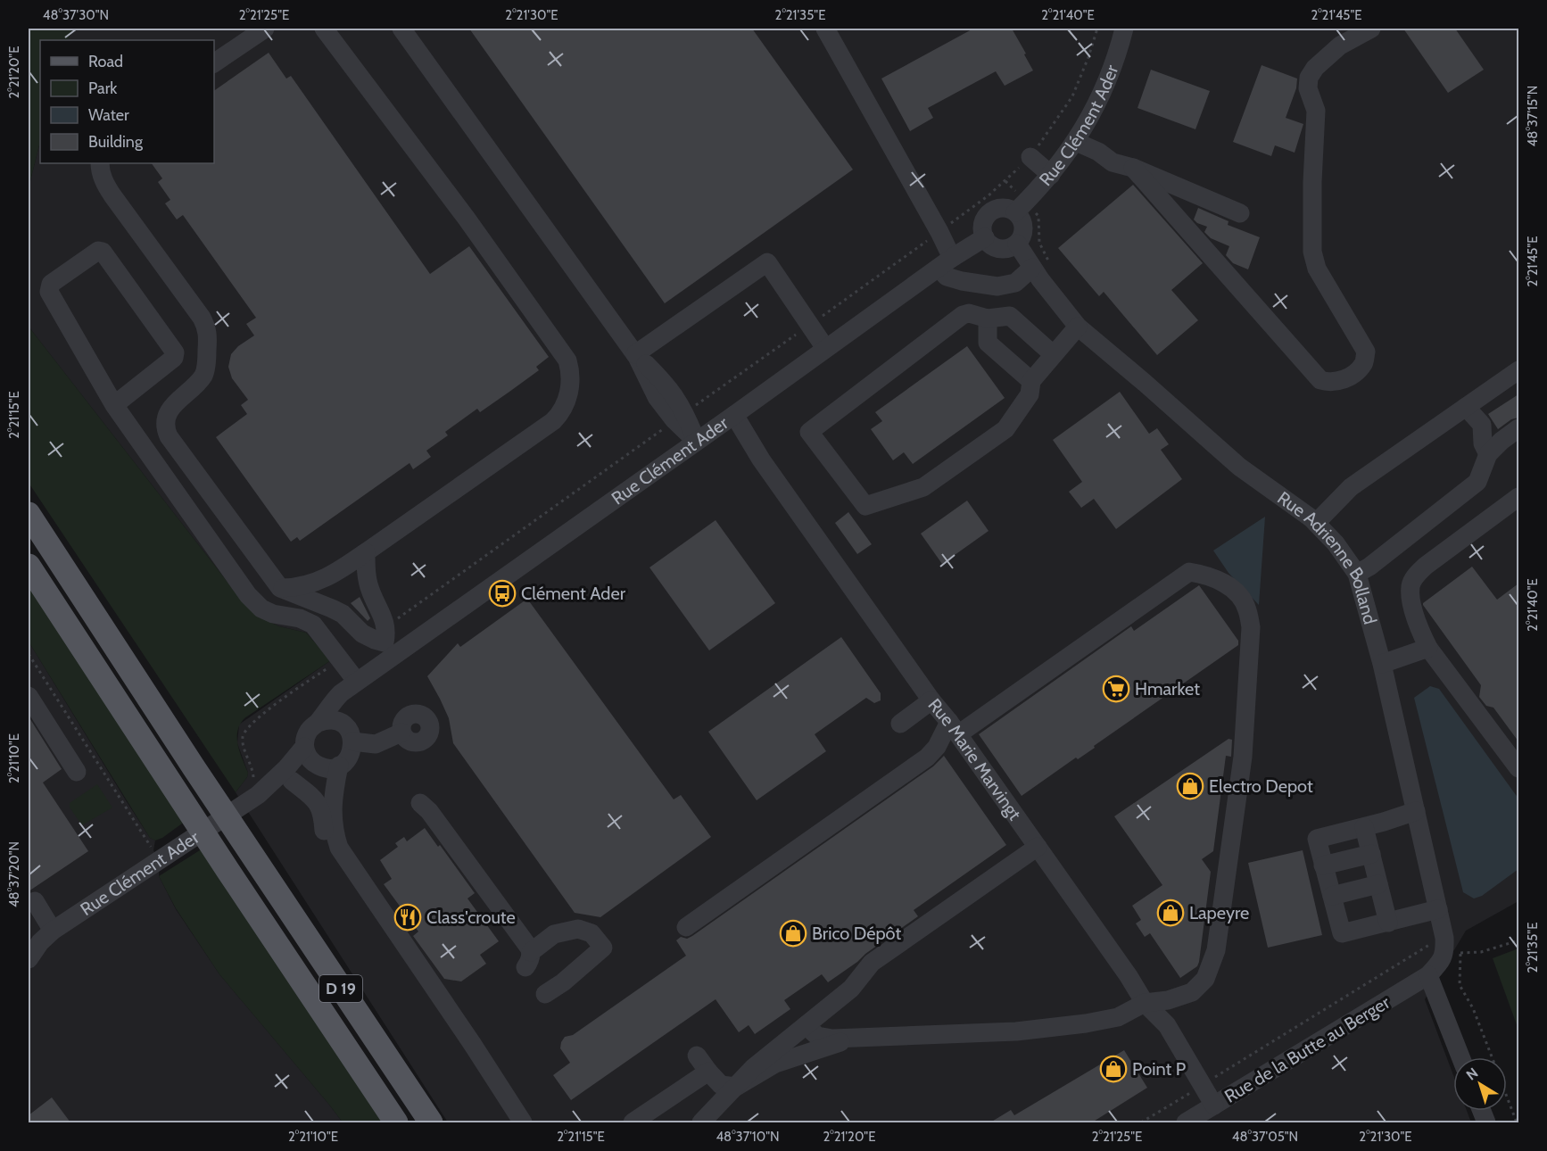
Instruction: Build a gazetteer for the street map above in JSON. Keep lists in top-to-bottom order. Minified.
{"streets":{"main road":["D 19"],"street":["Rue Clément Ader","Rue Adrienne Bolland","Rue Marie Marvingt","Rue de la Butte au Berger"]},"crossings":[["Rue Clément Ader","Rue Adrienne Bolland"],["Rue Clément Ader","Rue Marie Marvingt"],["Rue Adrienne Bolland","Rue de la Butte au Berger"],["Rue Marie Marvingt","Rue de la Butte au Berger"]],"places":{"bus stop":["Clément Ader"],"supermarket":["Hmarket"],"shop":["Electro Depot","Lapeyre","Brico Dépôt","Point P"],"restaurant":["Class'croute"]},"legend":["Road","Park","Water","Building"],"north":"top left","coordinates":["48°37'30\"N","2°21'25\"E","2°21'30\"E","2°21'35\"E","2°21'40\"E","2°21'45\"E","2°21'20\"E","48°37'15\"N","2°21'15\"E","2°21'10\"E","48°37'20\"N","48°37'10\"N","48°37'05\"N"]}
